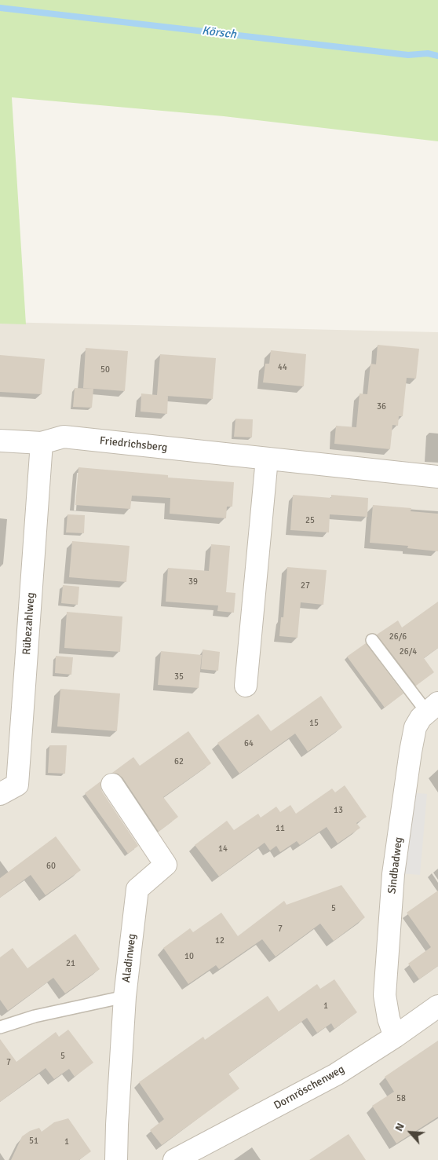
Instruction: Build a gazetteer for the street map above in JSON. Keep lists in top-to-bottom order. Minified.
{"streets":{"street":["Friedrichsberg","Rübezahlweg","Sindbadweg","Aladinweg","Dornröschenweg"]},"crossings":[["Friedrichsberg","Rübezahlweg"],["Sindbadweg","Dornröschenweg"]],"water":["Körsch"],"house_numbers":["44","50","36","25","39","27","26/6","26/4","35","15","64","62","13","11","14","60","5","7","12","10","21","1","5","7","58","51","1"],"north":"top left"}
